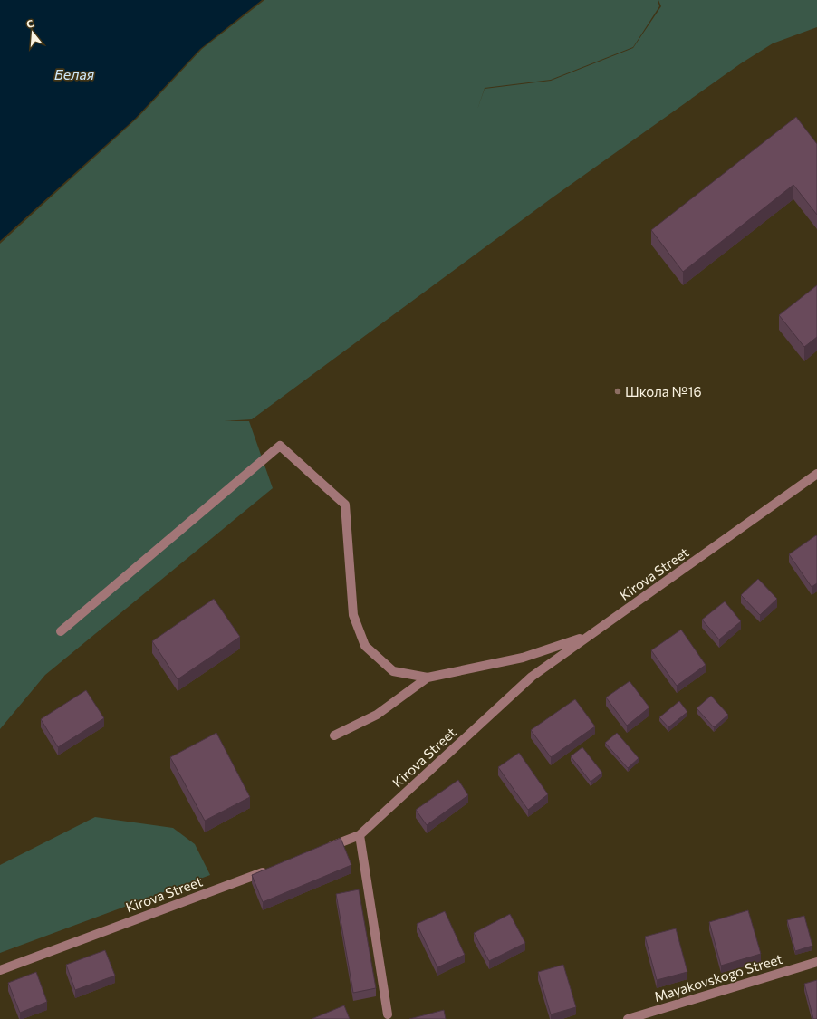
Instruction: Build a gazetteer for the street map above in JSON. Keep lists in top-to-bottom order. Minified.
{"streets":{"street":["Kirova Street","Mayakovskogo Street"]},"water":["Белая"],"places":["Школа №16"],"north":"top"}
